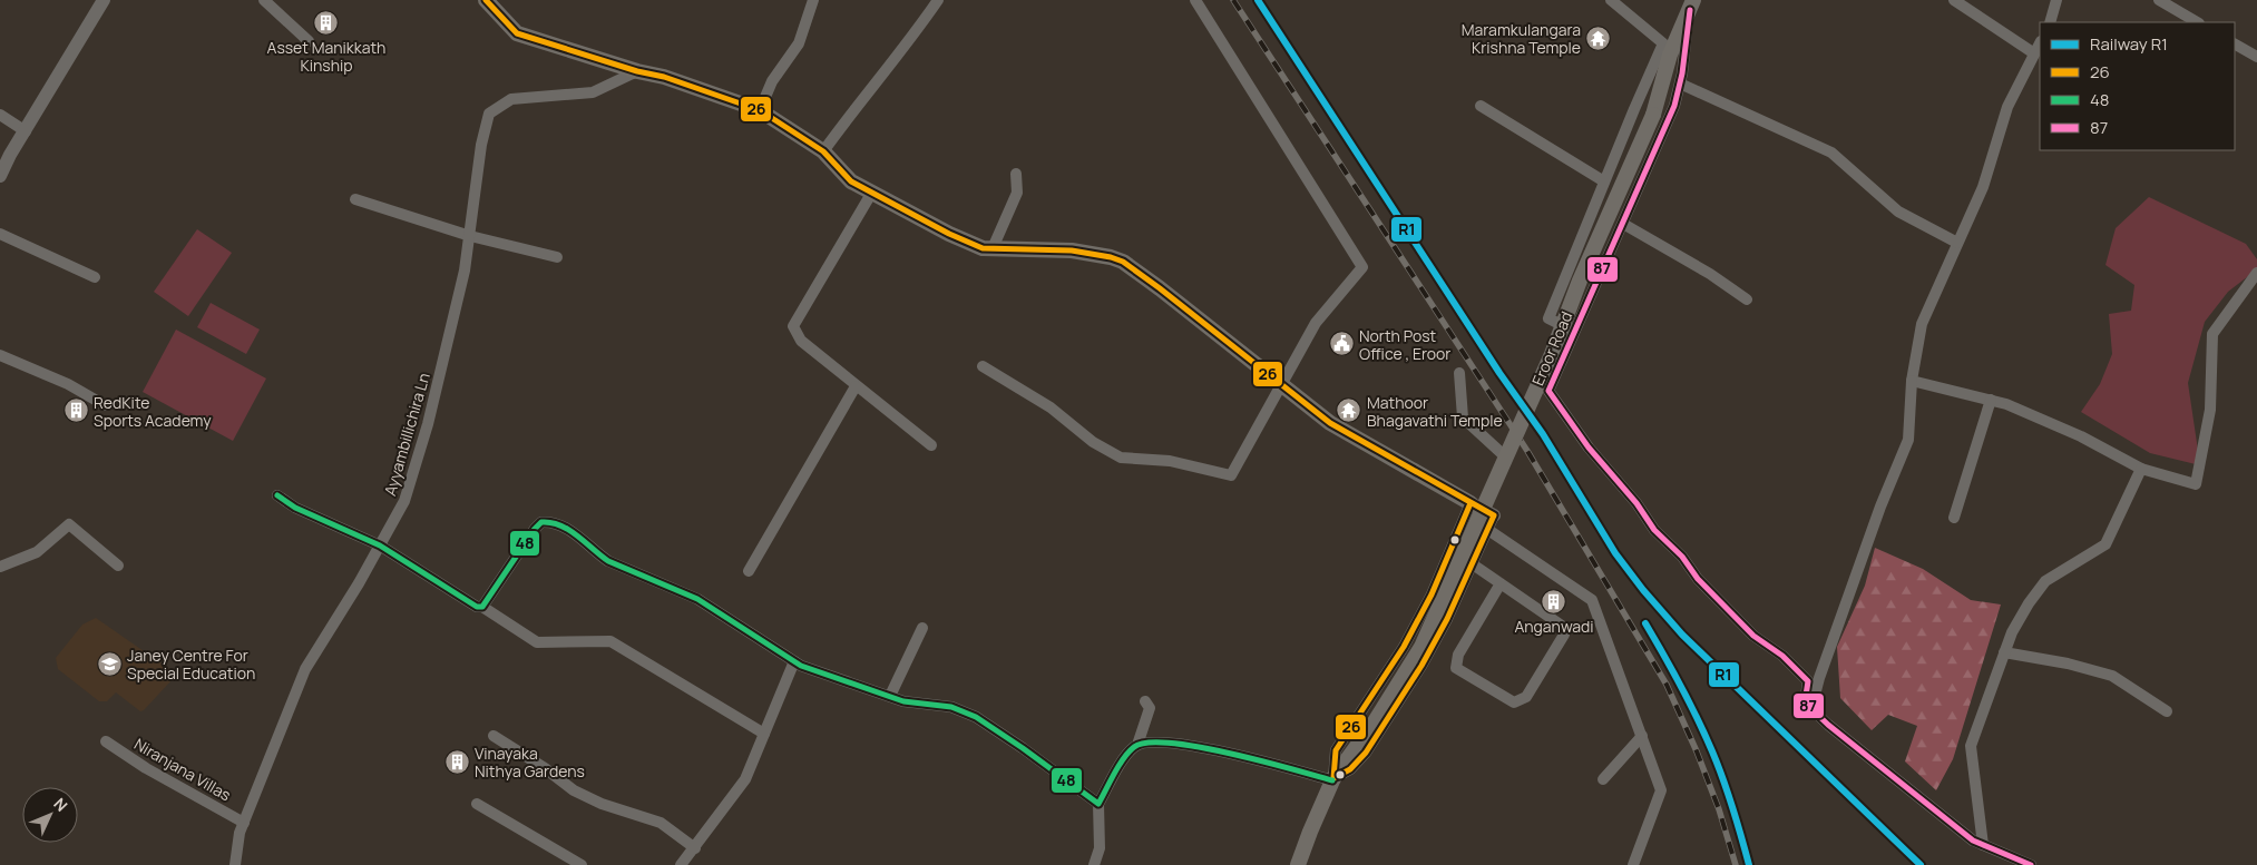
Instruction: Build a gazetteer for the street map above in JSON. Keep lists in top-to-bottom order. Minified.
{"streets":{"main road":["Eroor Road"],"street":["Ayyambillichira Ln","Niranjana Villas"]},"crossings":[["Ayyambillichira Ln","Niranjana Villas"]],"places":{"building":["Asset Manikkath Kinship","RedKite Sports Academy","Anganwadi","Vinayaka Nithya Gardens"],"temple":["Maramkulangara Krishna Temple","Mathoor Bhagavathi Temple"],"public building":["North Post Office , Eroor"],"school or university":["Janey Centre For Special Education"]},"lines":["rail line R1","transit line 26","transit line 87","transit line 48"],"legend":["Railway R1","26","48","87"],"north":"top right"}
